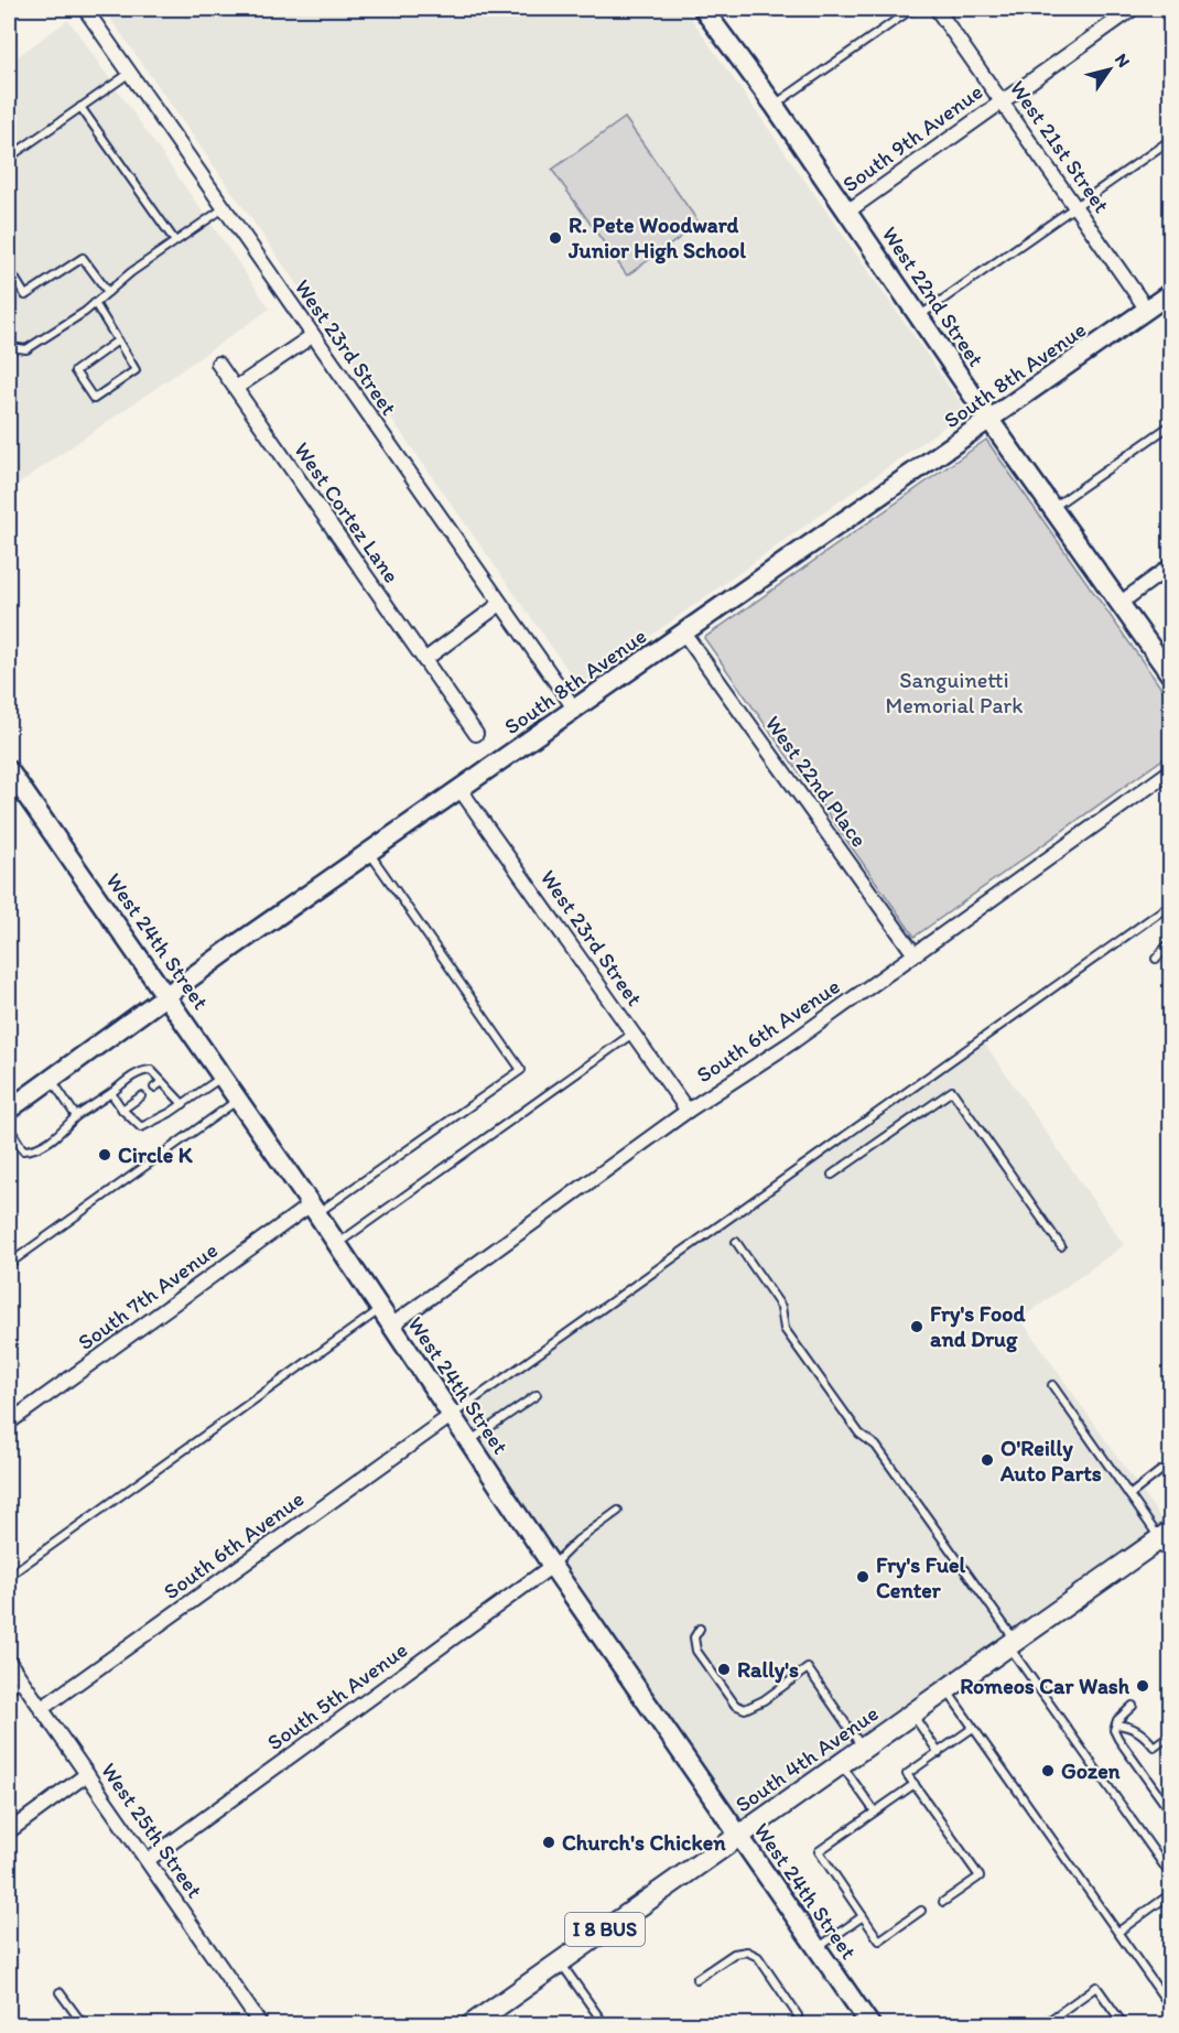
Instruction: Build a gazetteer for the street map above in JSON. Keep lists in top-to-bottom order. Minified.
{"streets":{"main road":["South 4th Avenue","I 8 BUS"],"street":["South 9th Avenue","West 21st Street","West 22nd Street","West 23rd Street","South 8th Avenue","West Cortez Lane","West 22nd Place","West 24th Street","South 6th Avenue","South 7th Avenue","South 5th Avenue","West 25th Street"]},"crossings":[["South 9th Avenue","West 21st Street"],["South 9th Avenue","West 22nd Street"],["West 21st Street","South 8th Avenue"],["West 22nd Street","South 8th Avenue"],["West 23rd Street","South 8th Avenue"],["West 23rd Street","South 6th Avenue"],["South 8th Avenue","West 22nd Place"],["South 8th Avenue","West 24th Street"],["West 22nd Place","South 6th Avenue"],["West 24th Street","South 6th Avenue"],["West 24th Street","South 7th Avenue"],["West 24th Street","South 5th Avenue"],["West 24th Street","South 4th Avenue"],["South 6th Avenue","West 25th Street"],["South 5th Avenue","West 25th Street"]],"parks":["Sanguinetti Memorial Park"],"places":["R. Pete Woodward Junior High School","Circle K","Fry's Food and Drug","O'Reilly Auto Parts","Fry's Fuel Center","Rally's","Romeos Car Wash","Gozen","Church's Chicken"],"north":"top right"}
